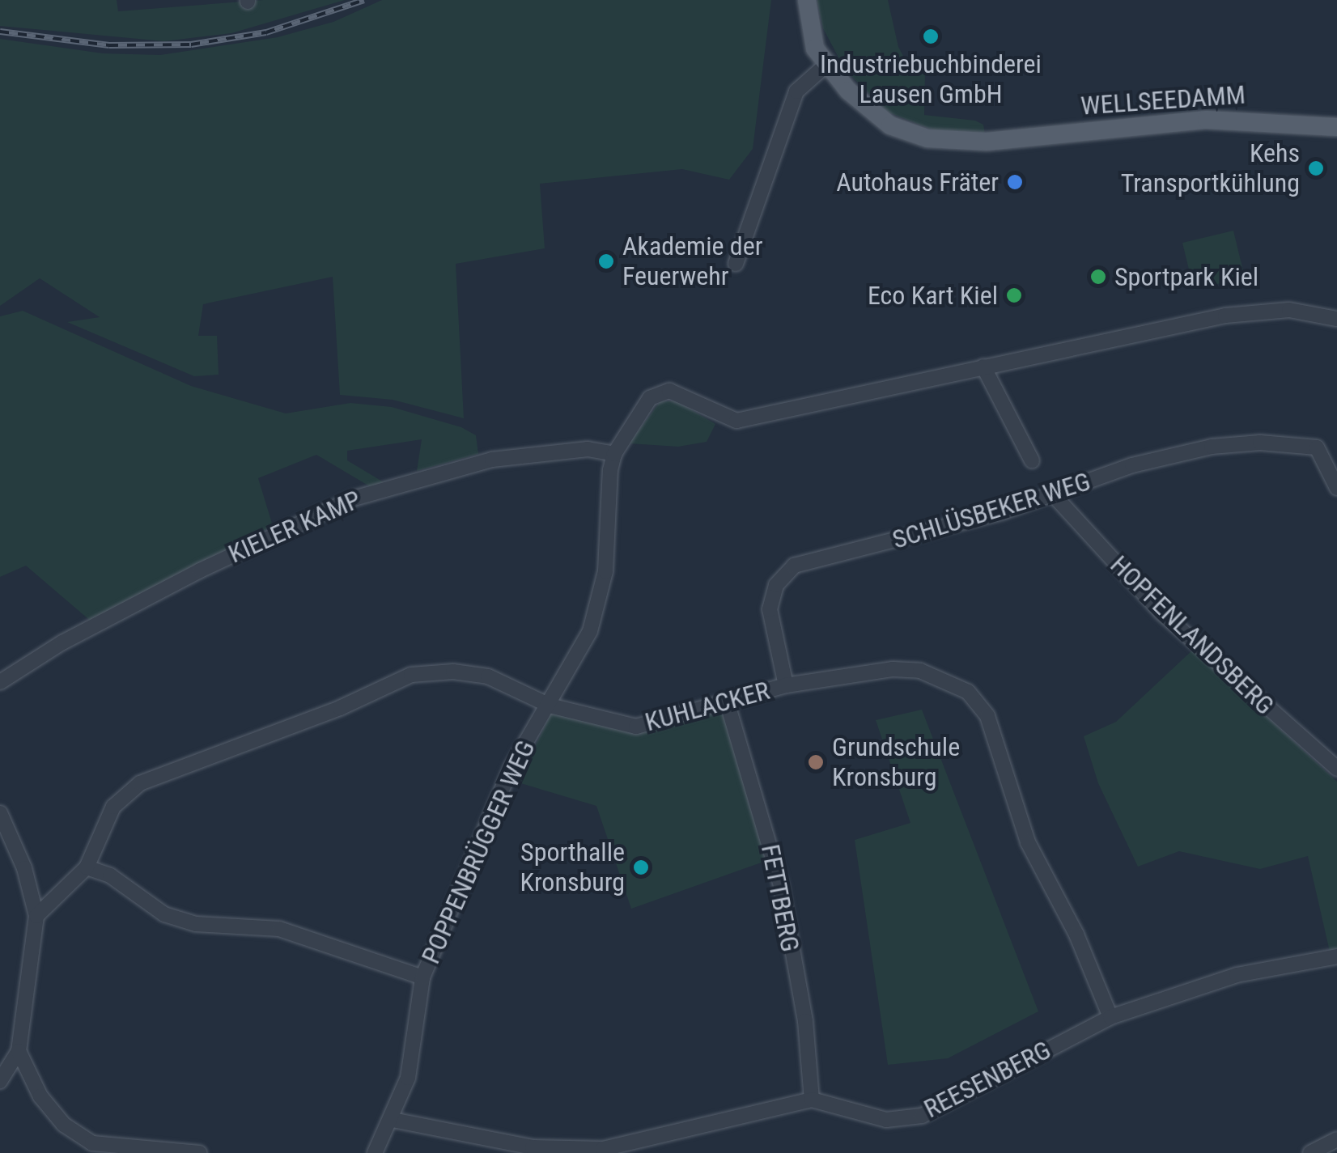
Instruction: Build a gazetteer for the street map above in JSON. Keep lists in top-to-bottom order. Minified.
{"streets":{"main road":["WELLSEEDAMM"],"street":["SCHLÜSBEKER WEG","KIELER KAMP","HOPFENLANDSBERG","KUHLACKER","POPPENBRÜGGER WEG","FETTBERG","REESENBERG"]},"crossings":[["SCHLÜSBEKER WEG","HOPFENLANDSBERG"],["SCHLÜSBEKER WEG","KUHLACKER"],["KIELER KAMP","POPPENBRÜGGER WEG"],["KUHLACKER","POPPENBRÜGGER WEG"],["KUHLACKER","FETTBERG"],["KUHLACKER","REESENBERG"],["POPPENBRÜGGER WEG","REESENBERG"],["FETTBERG","REESENBERG"]],"places":["Industriebuchbinderei Lausen GmbH","Kehs Transportkühlung","Autohaus Fräter","Akademie der Feuerwehr","Sportpark Kiel","Eco Kart Kiel","Grundschule Kronsburg","Sporthalle Kronsburg"]}
